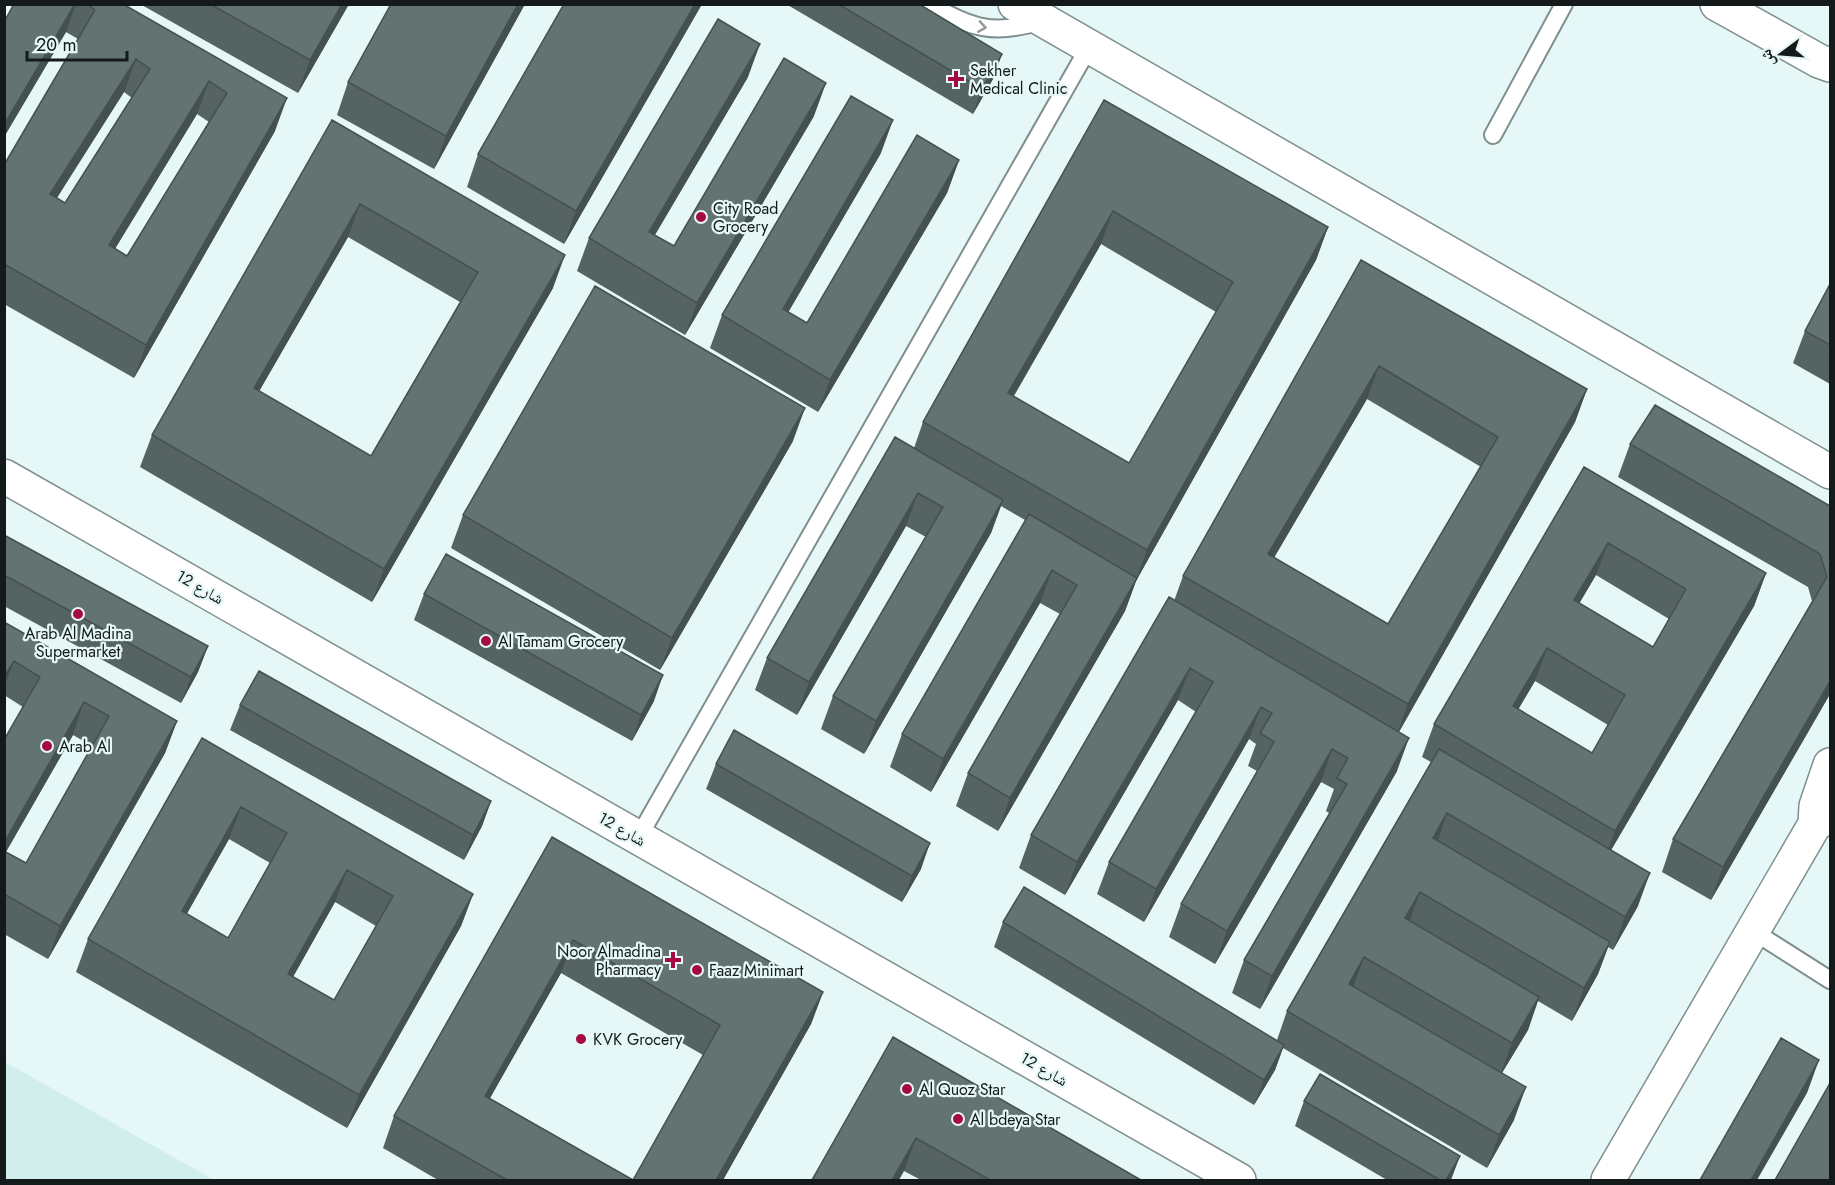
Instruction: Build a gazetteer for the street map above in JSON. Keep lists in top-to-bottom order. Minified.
{"streets":{"street":["شارع 12"]},"places":{"health":["Sekher Medical Clinic","Noor Almadina Pharmacy"],"other":["City Road Grocery","Arab Al Madina Supermarket","Al Tamam Grocery","Arab Al","Faaz Minimart","KVK Grocery","Al Quoz Star","Al bdeya Star"]},"scale_bar":"20 m","north":"left"}
